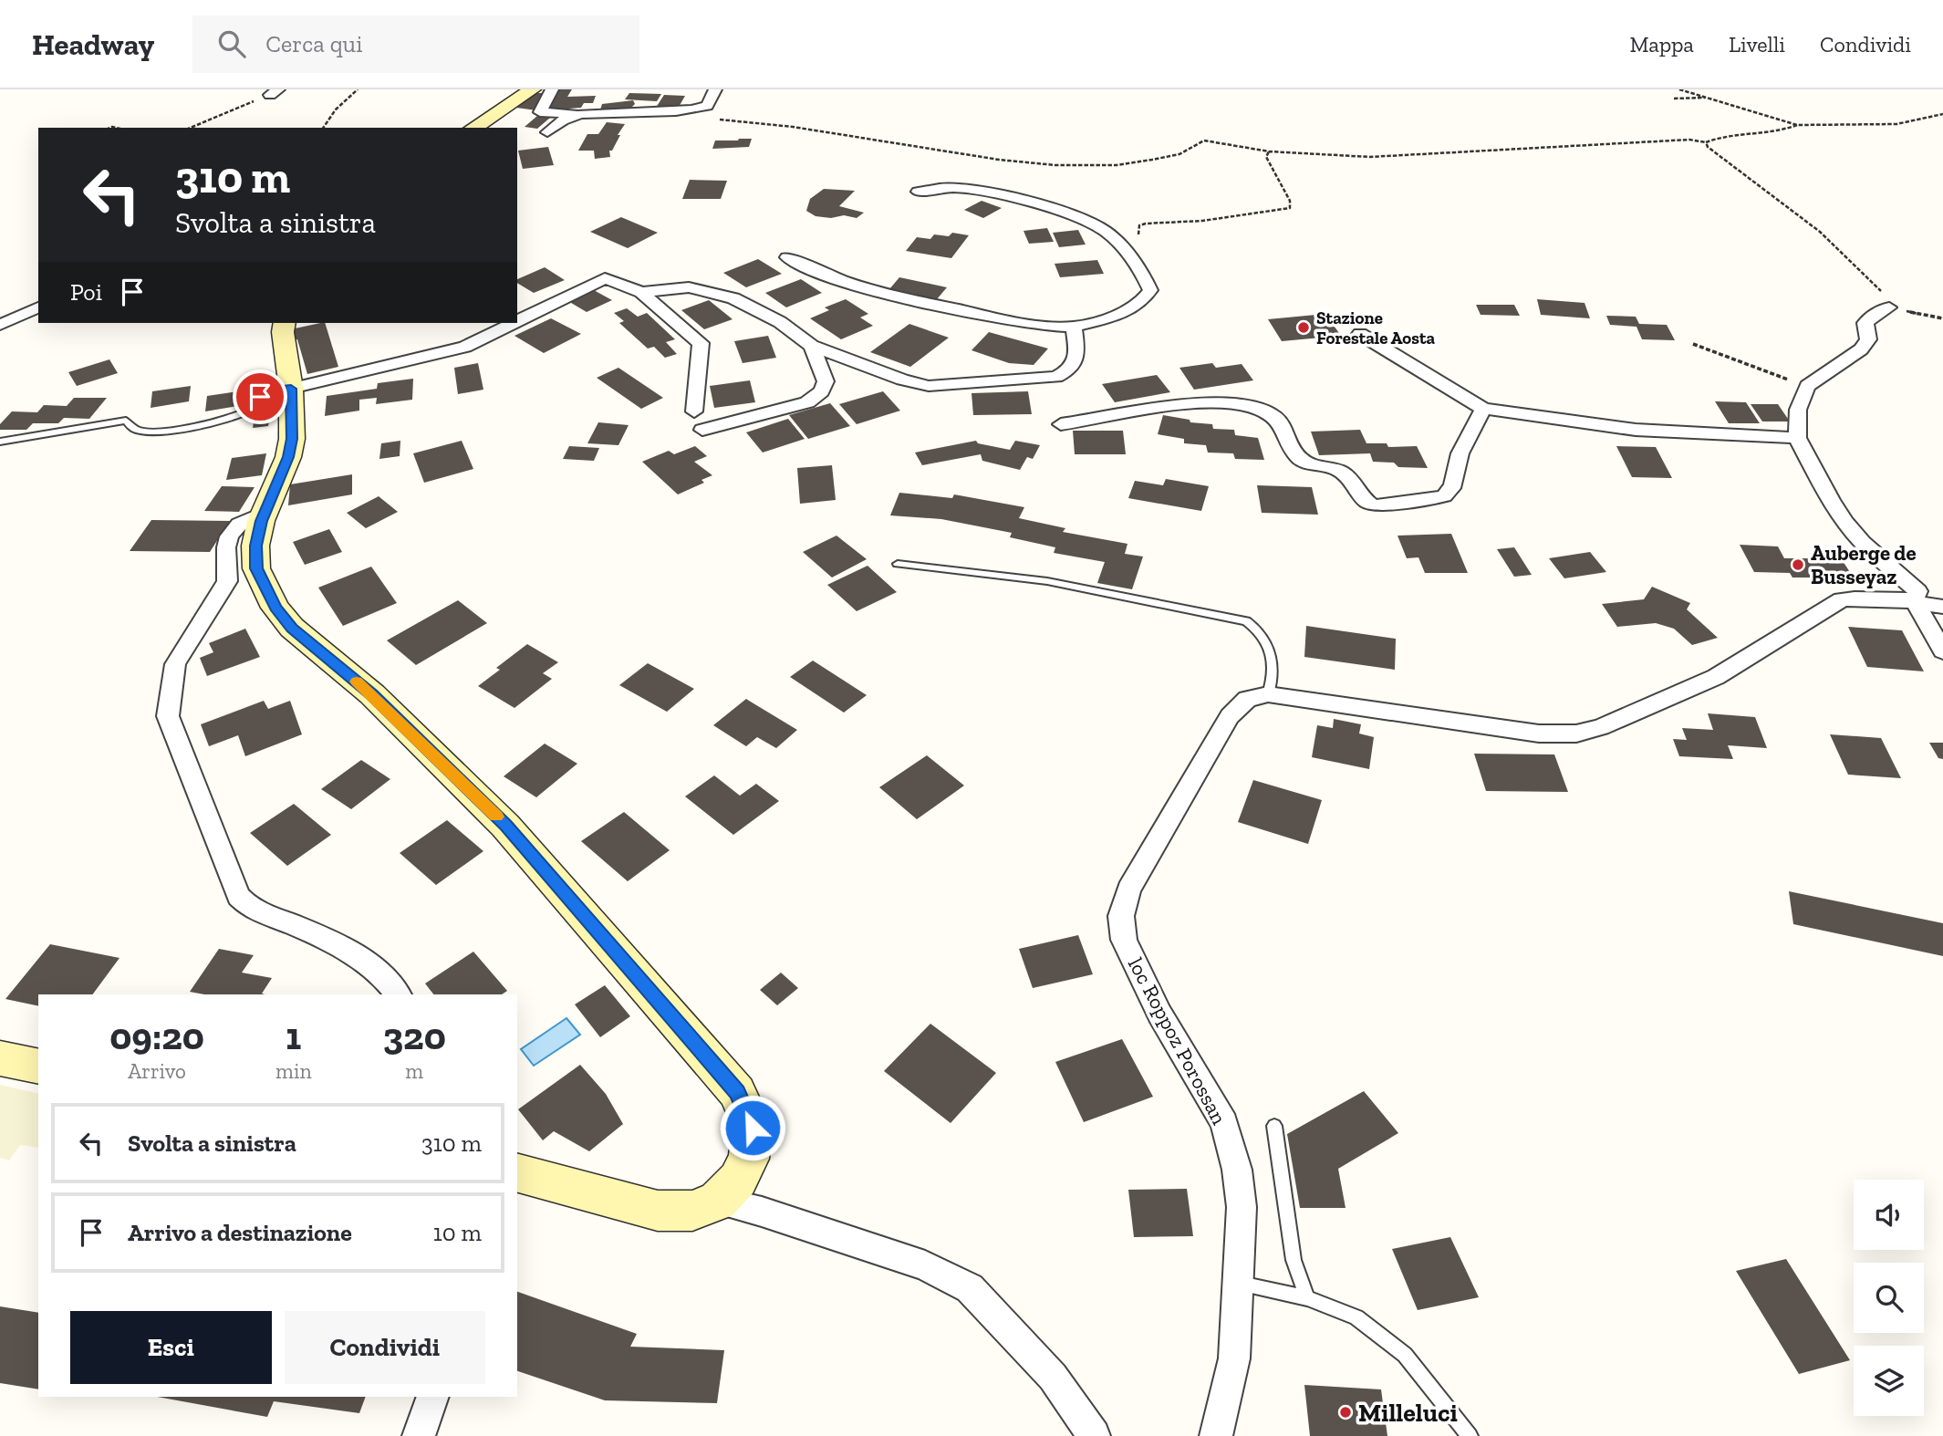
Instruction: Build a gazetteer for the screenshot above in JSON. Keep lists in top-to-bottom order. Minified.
{"streets":{"street":["loc Roppoz Porossan"]},"places":["Stazione Forestale Aosta","Auberge de Busseyaz","Milleluci"],"page":{"header":"Headway","search":"Cerca qui","nav":["Mappa","Livelli","Condividi"],"turn":["310 m","Svolta a sinistra"],"then":"Poi","eta":["09:20","Arrivo","1","min","320","m"],"list":[{"name":"Svolta a sinistra","value":"310 m"},{"name":"Arrivo a destinazione","value":"10 m"}],"buttons":["Esci","Condividi"]}}
